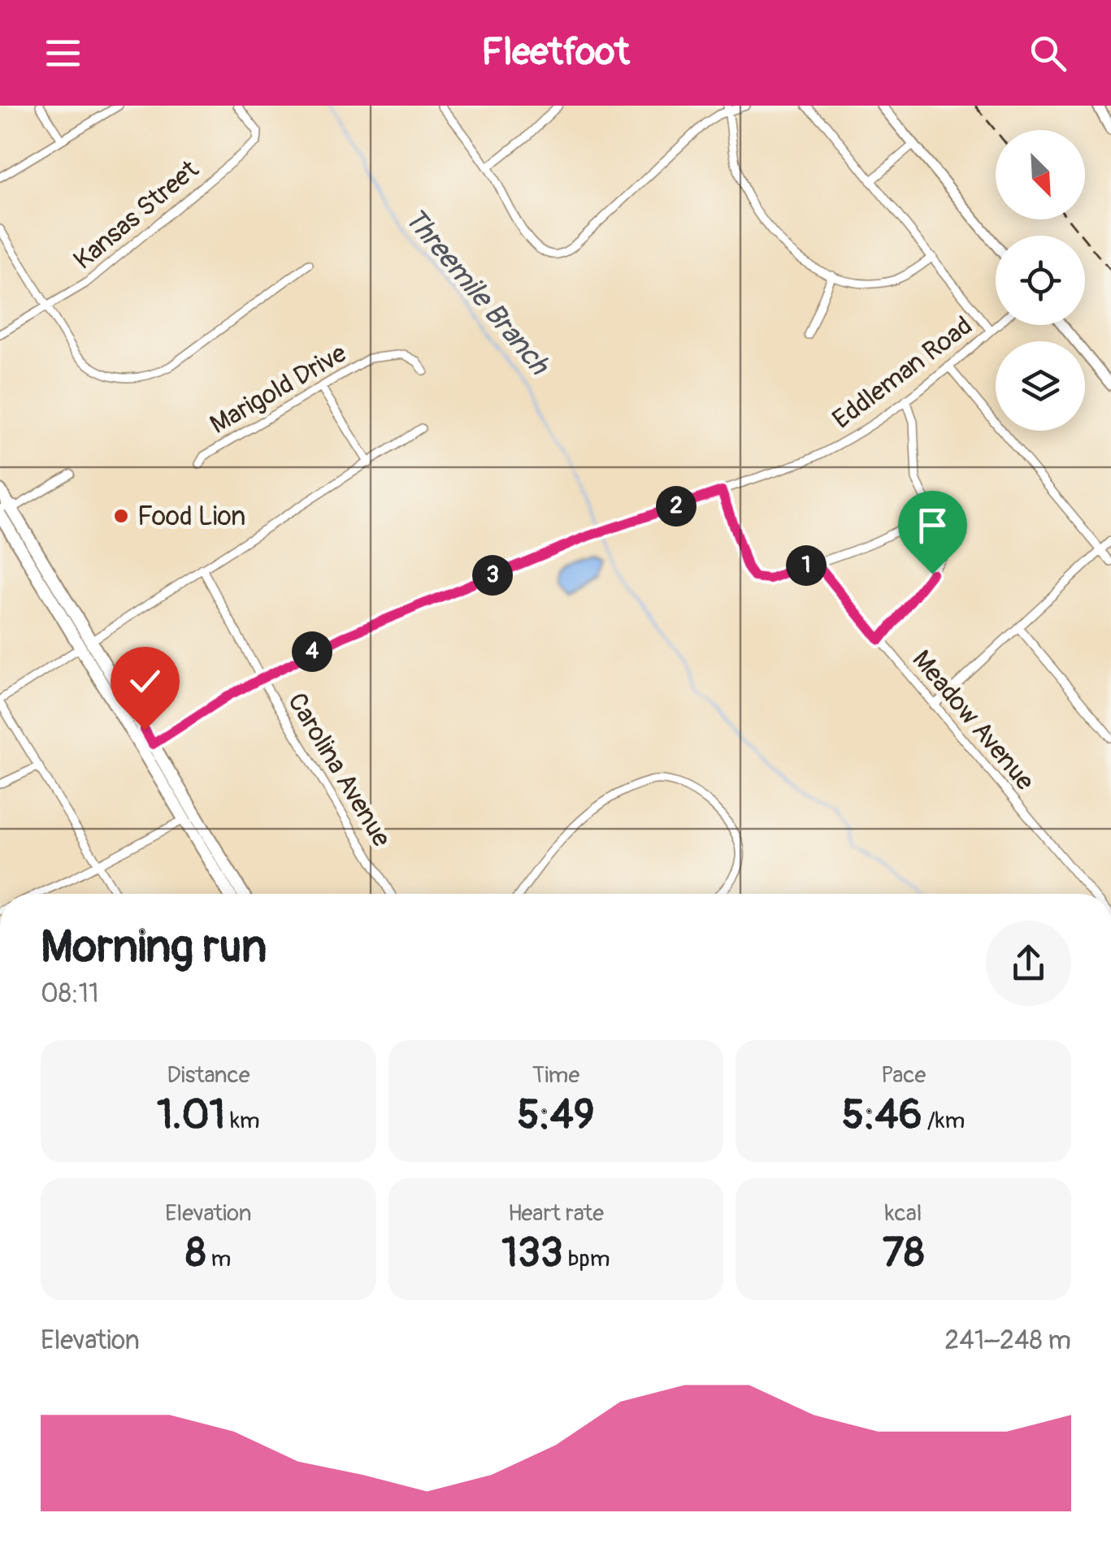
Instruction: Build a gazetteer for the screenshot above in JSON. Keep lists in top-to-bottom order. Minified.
{"streets":{"street":["Kansas Street","Eddleman Road","Marigold Drive","Meadow Avenue","Carolina Avenue"]},"crossings":[["Eddleman Road","Carolina Avenue"]],"water":["Threemile Branch"],"places":["Food Lion"],"north":"bottom right","page":{"header":"Fleetfoot","pins":["2","1","3","4"],"heading":["Morning run","08:11"],"stats":[["Distance","1.01 km"],["Time","5:49"],["Pace","5:46 /km"],["Elevation","8 m"],["Heart rate","133 bpm"],["kcal","78"]],"chart":["Elevation","241–248 m"]}}
